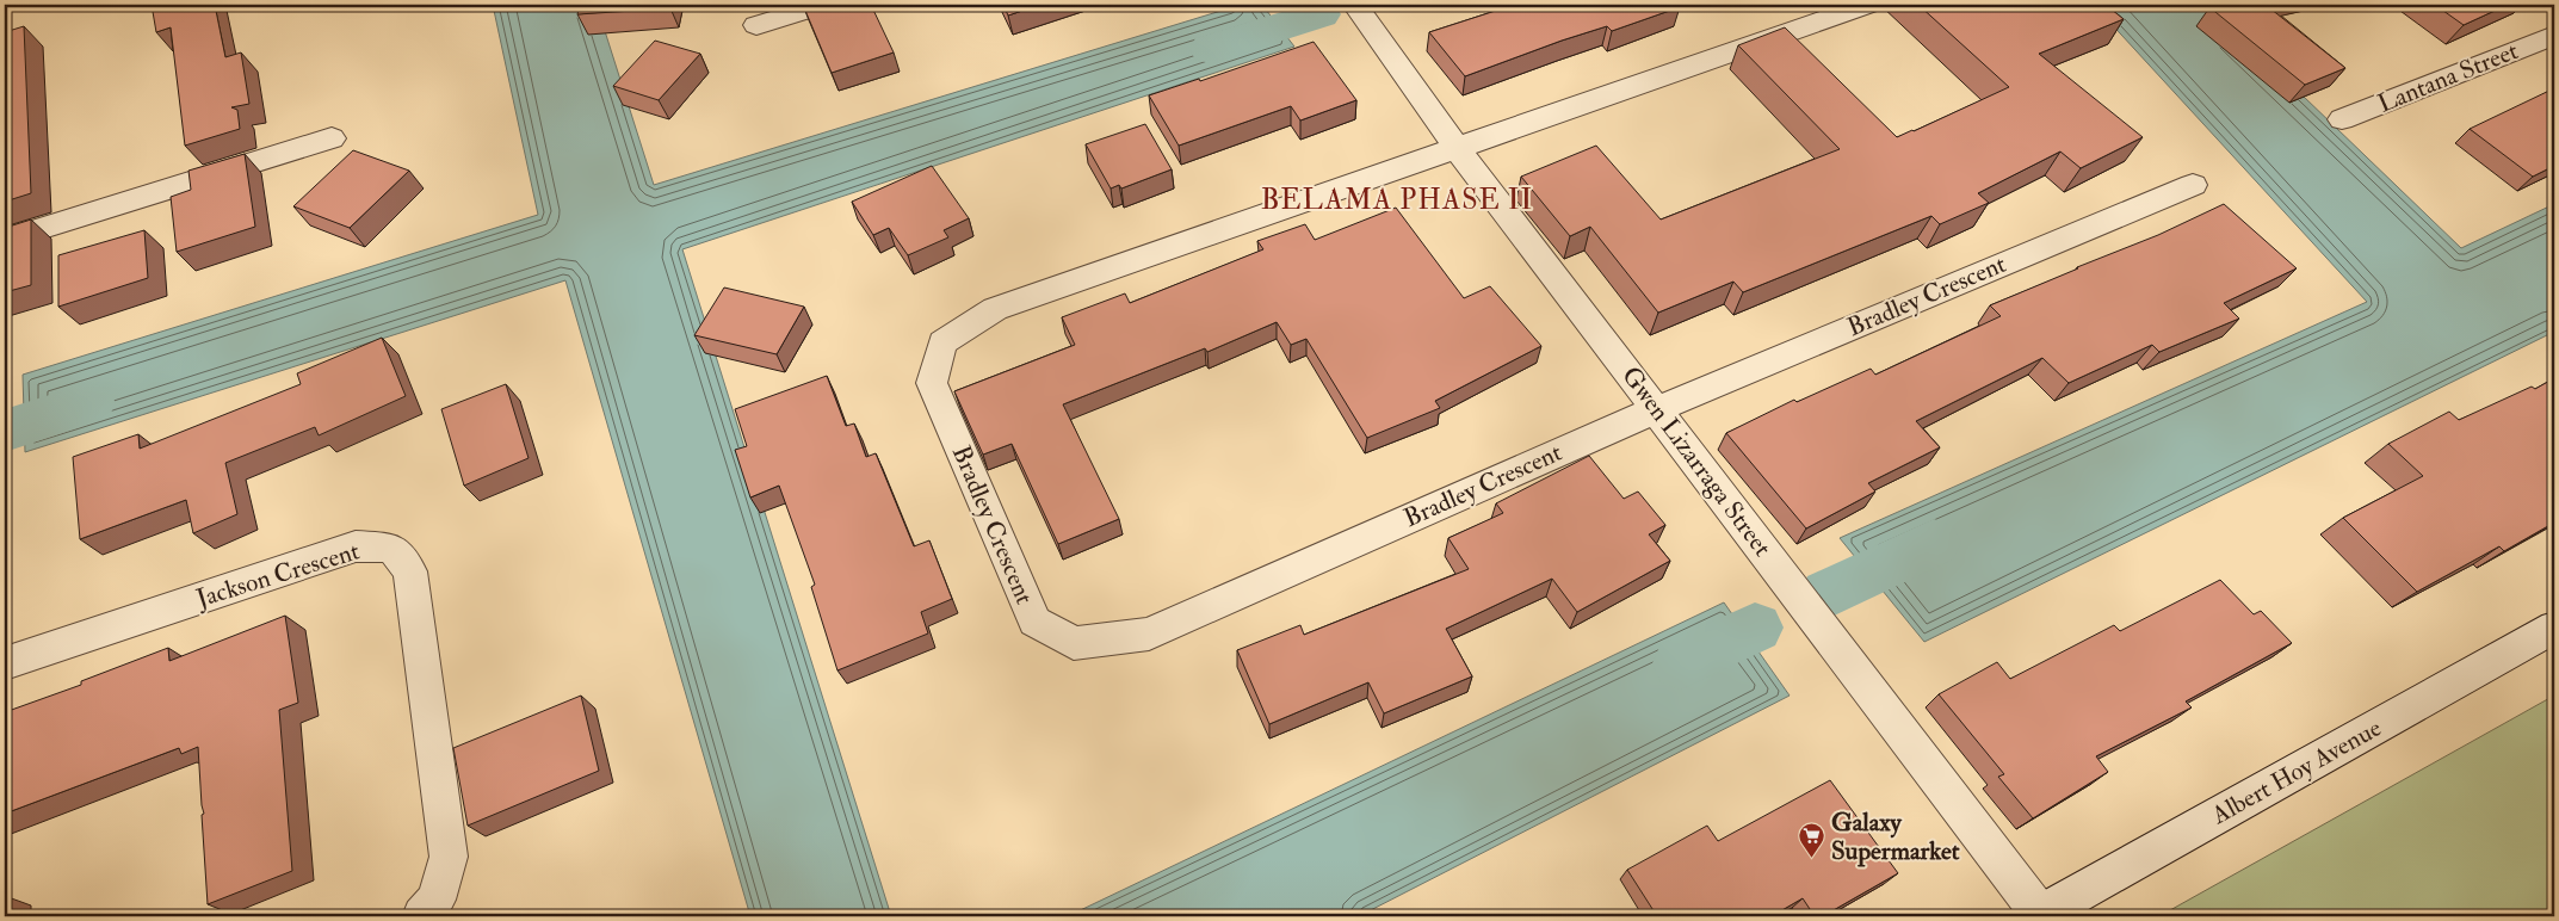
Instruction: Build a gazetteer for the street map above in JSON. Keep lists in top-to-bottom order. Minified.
{"streets":{"street":["Lantana Street","Bradley Crescent","Gwen Lizarraga Street","Jackson Crescent","Albert Hoy Avenue"]},"crossings":[["Bradley Crescent","Gwen Lizarraga Street"],["Gwen Lizarraga Street","Albert Hoy Avenue"]],"districts":["BELAMA PHASE II"],"places":{"supermarket":["Galaxy Supermarket"]}}
